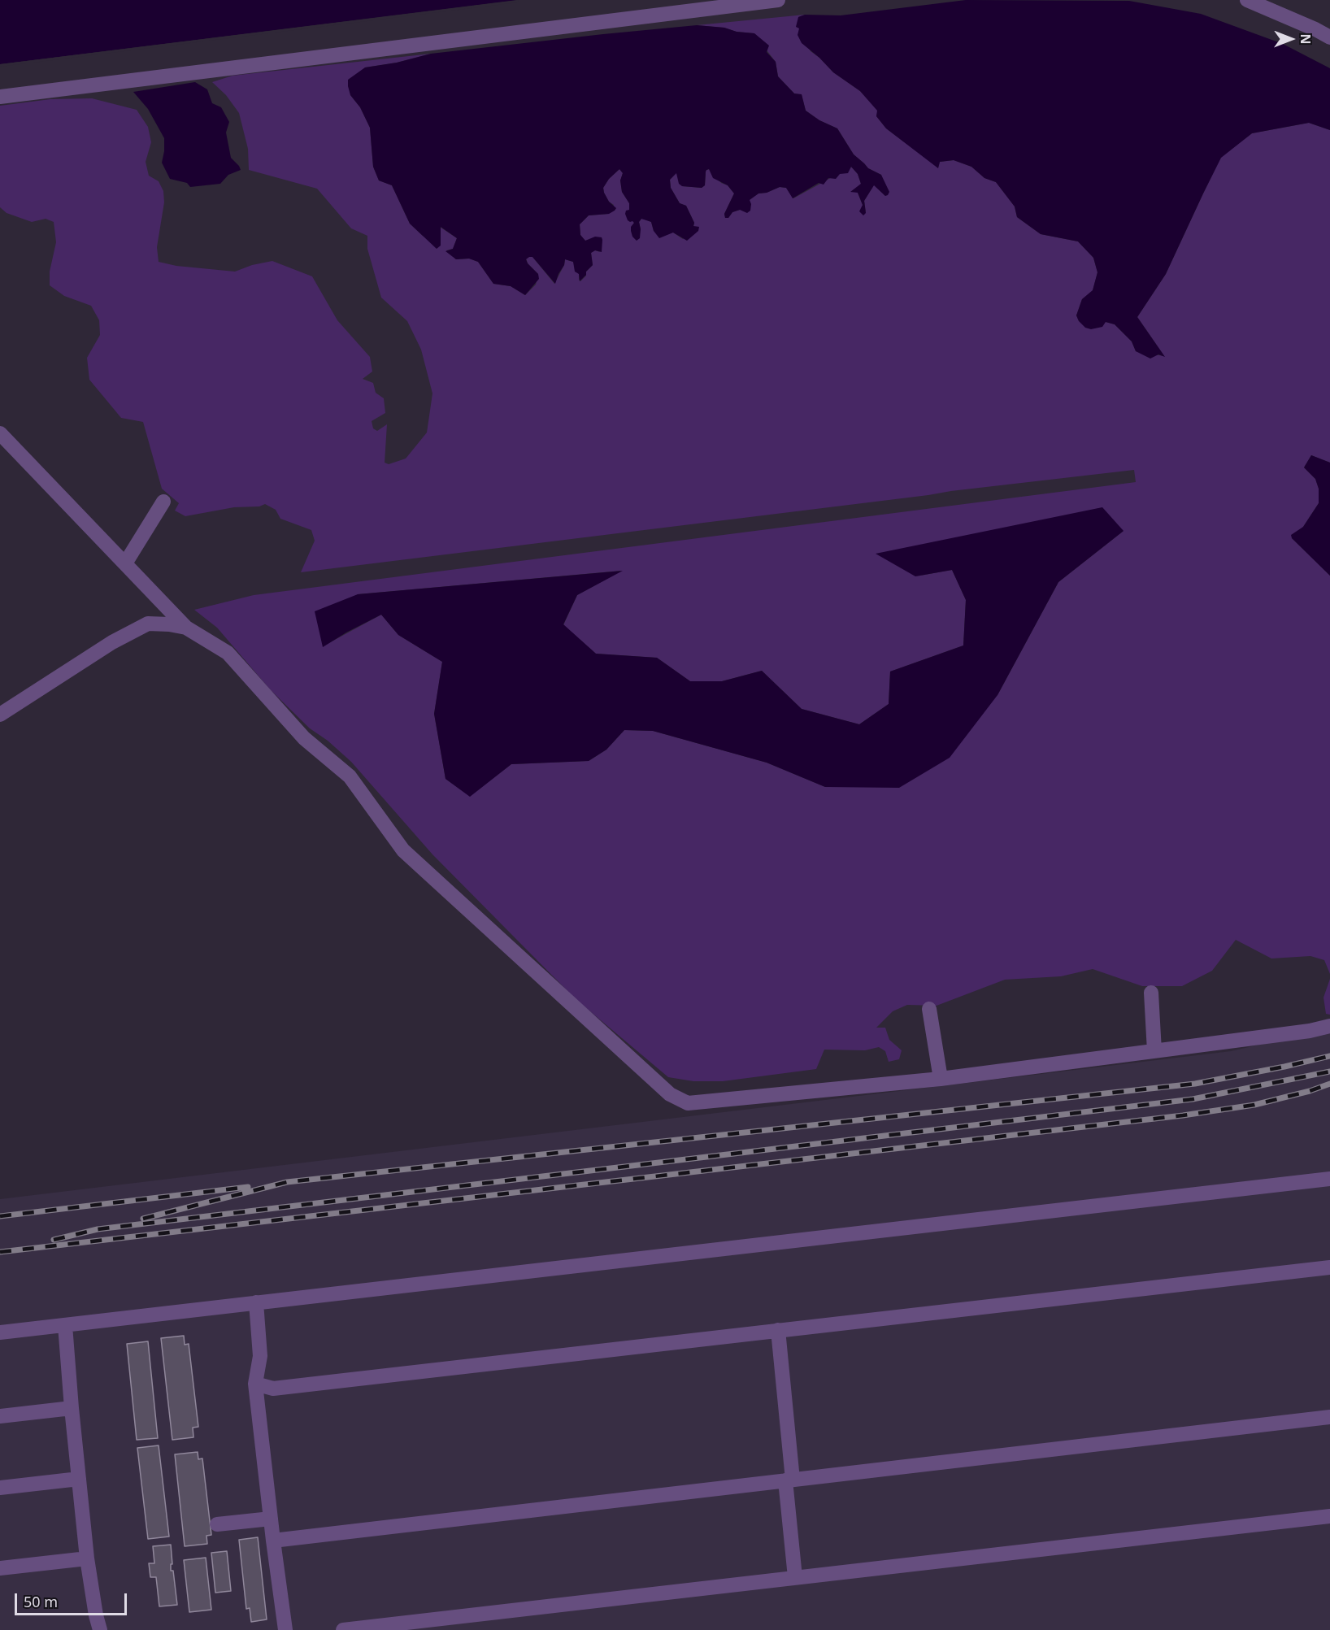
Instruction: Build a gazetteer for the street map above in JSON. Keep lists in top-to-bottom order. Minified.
{"scale_bar":"50 m","north":"right"}
